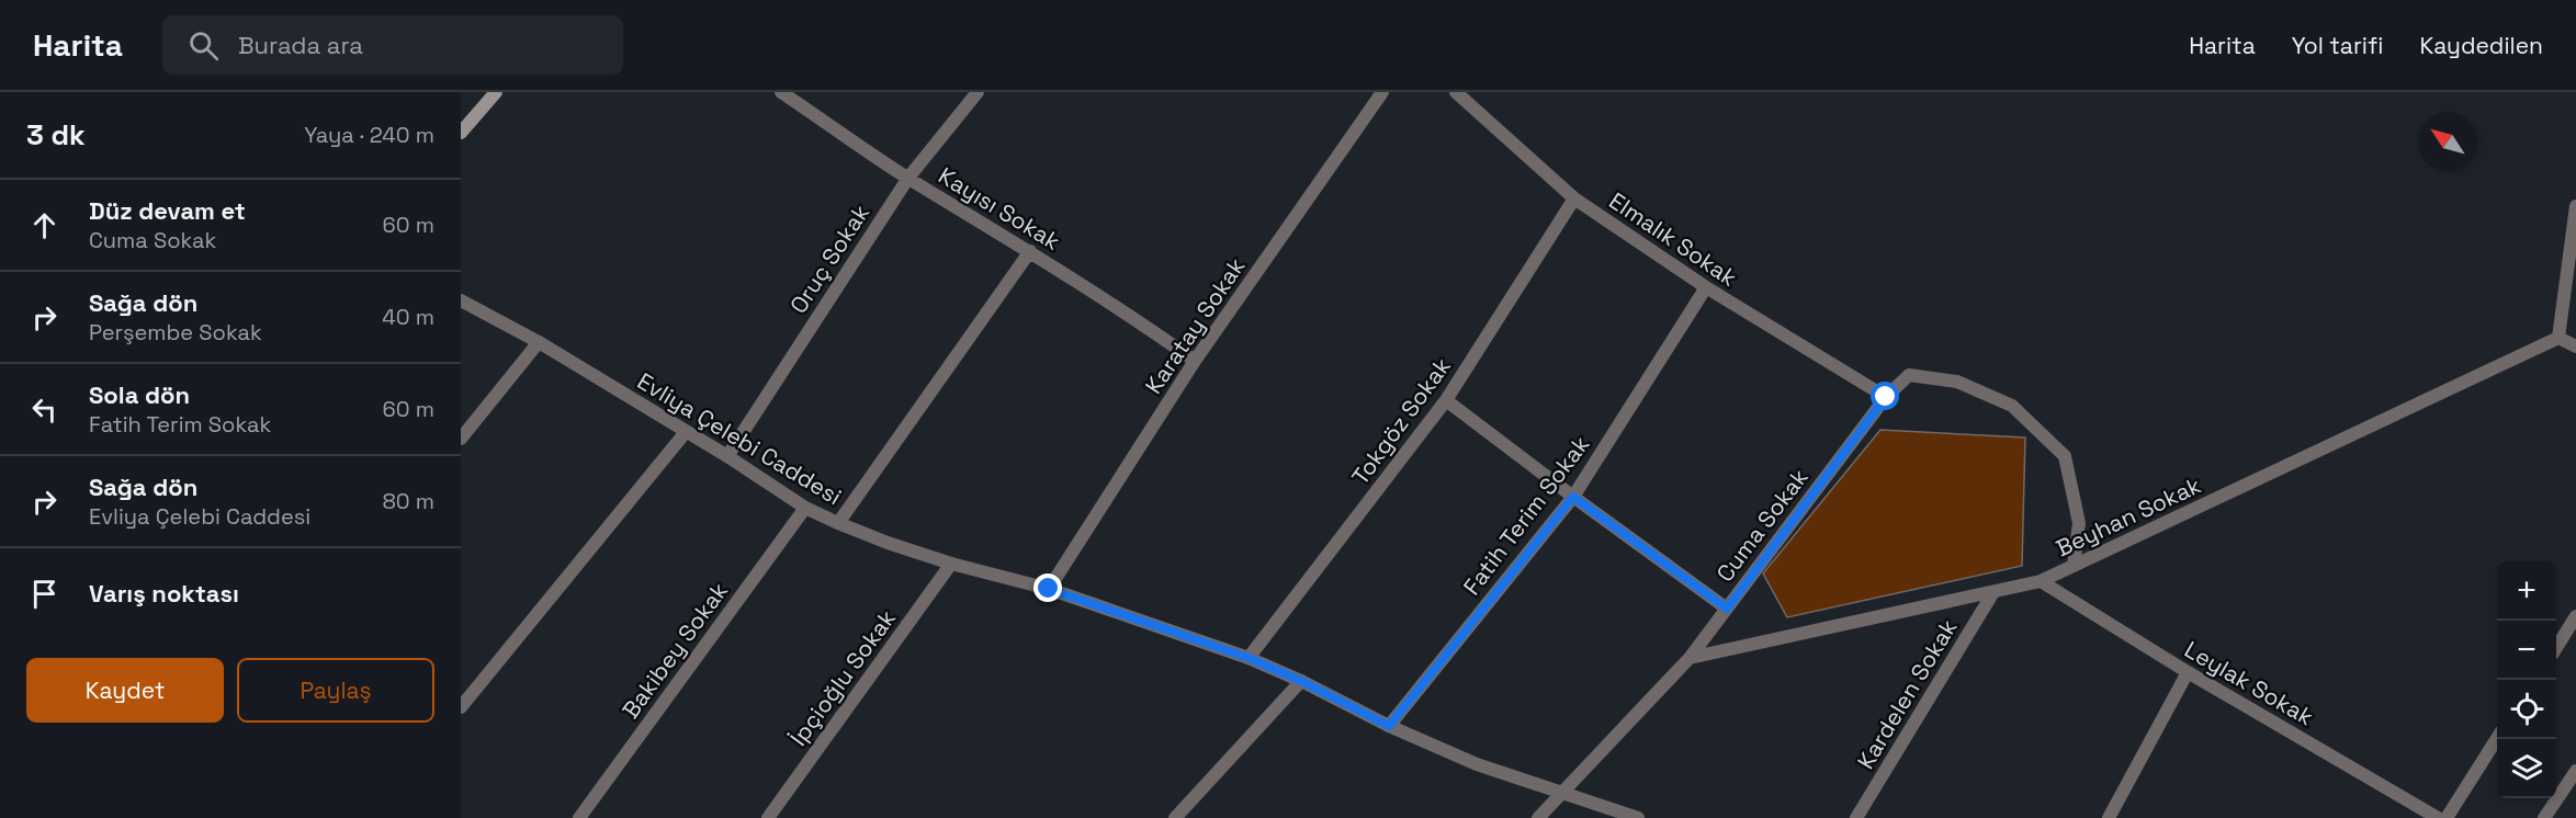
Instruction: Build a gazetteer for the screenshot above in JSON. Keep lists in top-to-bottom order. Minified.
{"streets":{"street":["Kayısı Sokak","Elmalık Sokak","Oruç Sokak","Karatay Sokak","Tokgöz Sokak","Evliya Çelebi Caddesi","Fatih Terim Sokak","Beyhan Sokak","Cuma Sokak","Bakibey Sokak","İpçioğlu Sokak","Leylak Sokak","Kardelen Sokak"]},"crossings":[["Kayısı Sokak","Oruç Sokak"],["Kayısı Sokak","Karatay Sokak"],["Elmalık Sokak","Tokgöz Sokak"],["Elmalık Sokak","Fatih Terim Sokak"],["Elmalık Sokak","Cuma Sokak"],["Oruç Sokak","Evliya Çelebi Caddesi"],["Karatay Sokak","Evliya Çelebi Caddesi"],["Tokgöz Sokak","Evliya Çelebi Caddesi"],["Evliya Çelebi Caddesi","Fatih Terim Sokak"],["Evliya Çelebi Caddesi","Cuma Sokak"],["Evliya Çelebi Caddesi","Bakibey Sokak"],["Evliya Çelebi Caddesi","İpçioğlu Sokak"],["Beyhan Sokak","Cuma Sokak"],["Beyhan Sokak","Leylak Sokak"],["Beyhan Sokak","Kardelen Sokak"]],"north":"top left","page":{"header":"Harita","search":"Burada ara","nav":["Harita","Yol tarifi","Kaydedilen"],"heading":["3 dk","Yaya · 240 m"],"list":[["Düz devam et","Cuma Sokak","60 m"],["Sağa dön","Perşembe Sokak","40 m"],["Sola dön","Fatih Terim Sokak","60 m"],["Sağa dön","Evliya Çelebi Caddesi","80 m"],"Varış noktası"],"map_buttons":["+","−"],"buttons":["Kaydet","Paylaş"]}}
